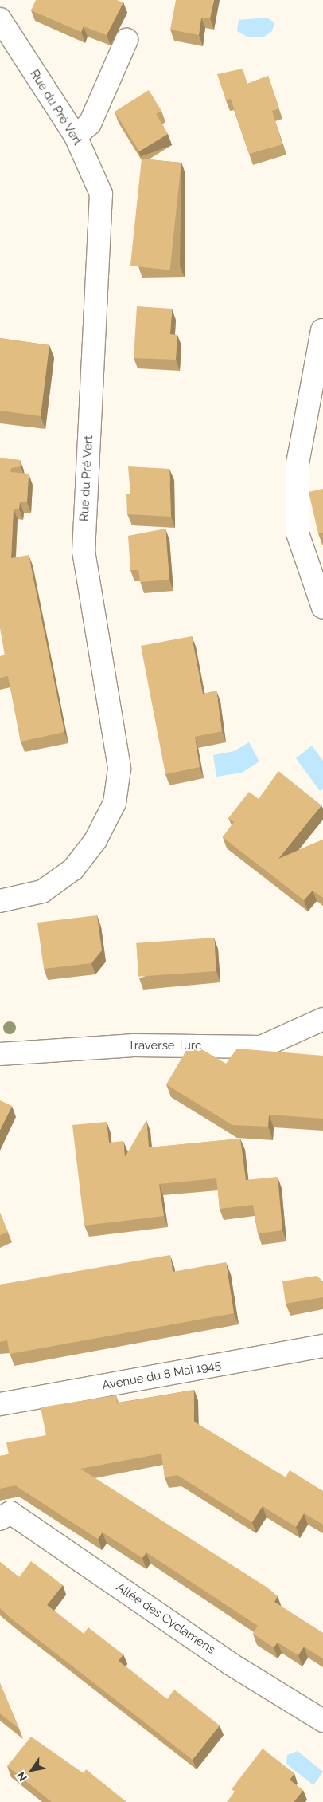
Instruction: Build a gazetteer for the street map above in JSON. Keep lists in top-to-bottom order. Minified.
{"streets":{"street":["Rue du Pré Vert","Traverse Turc","Avenue du 8 Mai 1945","Allée des Cyclamens"]},"north":"bottom left"}
